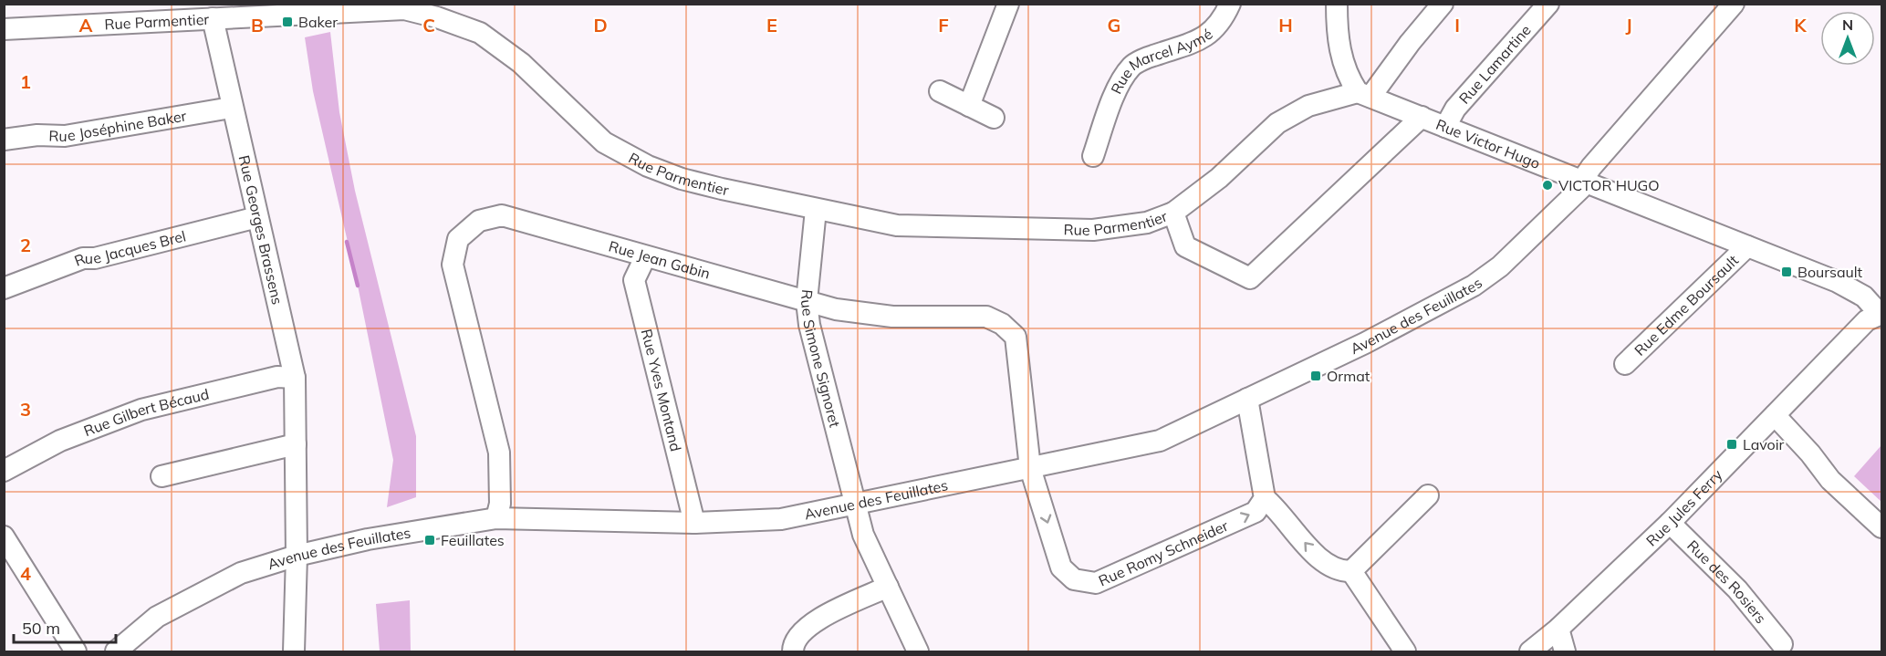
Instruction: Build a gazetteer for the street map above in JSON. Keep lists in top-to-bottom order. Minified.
{"streets":{"street":["Rue Parmentier","Rue Marcel Aymé","Rue Lamartine","Rue Joséphine Baker","Rue Victor Hugo","Rue Georges Brassens","Rue Jacques Brel","Rue Jean Gabin","Rue Edme Boursault","Avenue des Feuillates","Rue Simone Signoret","Rue Yves Montand","Rue Gilbert Bécaud","Rue Jules Ferry","Rue Romy Schneider","Rue des Rosiers"]},"crossings":[["Rue Parmentier","Rue Victor Hugo"],["Rue Parmentier","Rue Georges Brassens"],["Rue Parmentier","Rue Simone Signoret"],["Rue Lamartine","Rue Victor Hugo"],["Rue Joséphine Baker","Rue Georges Brassens"],["Rue Victor Hugo","Rue Edme Boursault"],["Rue Victor Hugo","Avenue des Feuillates"],["Rue Victor Hugo","Rue Jules Ferry"],["Rue Georges Brassens","Rue Jacques Brel"],["Rue Georges Brassens","Avenue des Feuillates"],["Rue Georges Brassens","Rue Gilbert Bécaud"],["Rue Jean Gabin","Avenue des Feuillates"],["Rue Jean Gabin","Rue Simone Signoret"],["Rue Jean Gabin","Rue Yves Montand"],["Rue Jean Gabin","Rue Romy Schneider"],["Avenue des Feuillates","Rue Simone Signoret"],["Avenue des Feuillates","Rue Yves Montand"],["Avenue des Feuillates","Rue Romy Schneider"],["Rue Jules Ferry","Rue des Rosiers"]],"places":{"transit":["Baker","Boursault","Ormat","Lavoir","Feuillates"],"other":["VICTOR HUGO"]},"scale_bar":"50 m","north":"top","grid":{"columns":["A","B","C","D","E","F","G","H","I","J","K"],"rows":["1","2","3","4"]}}
